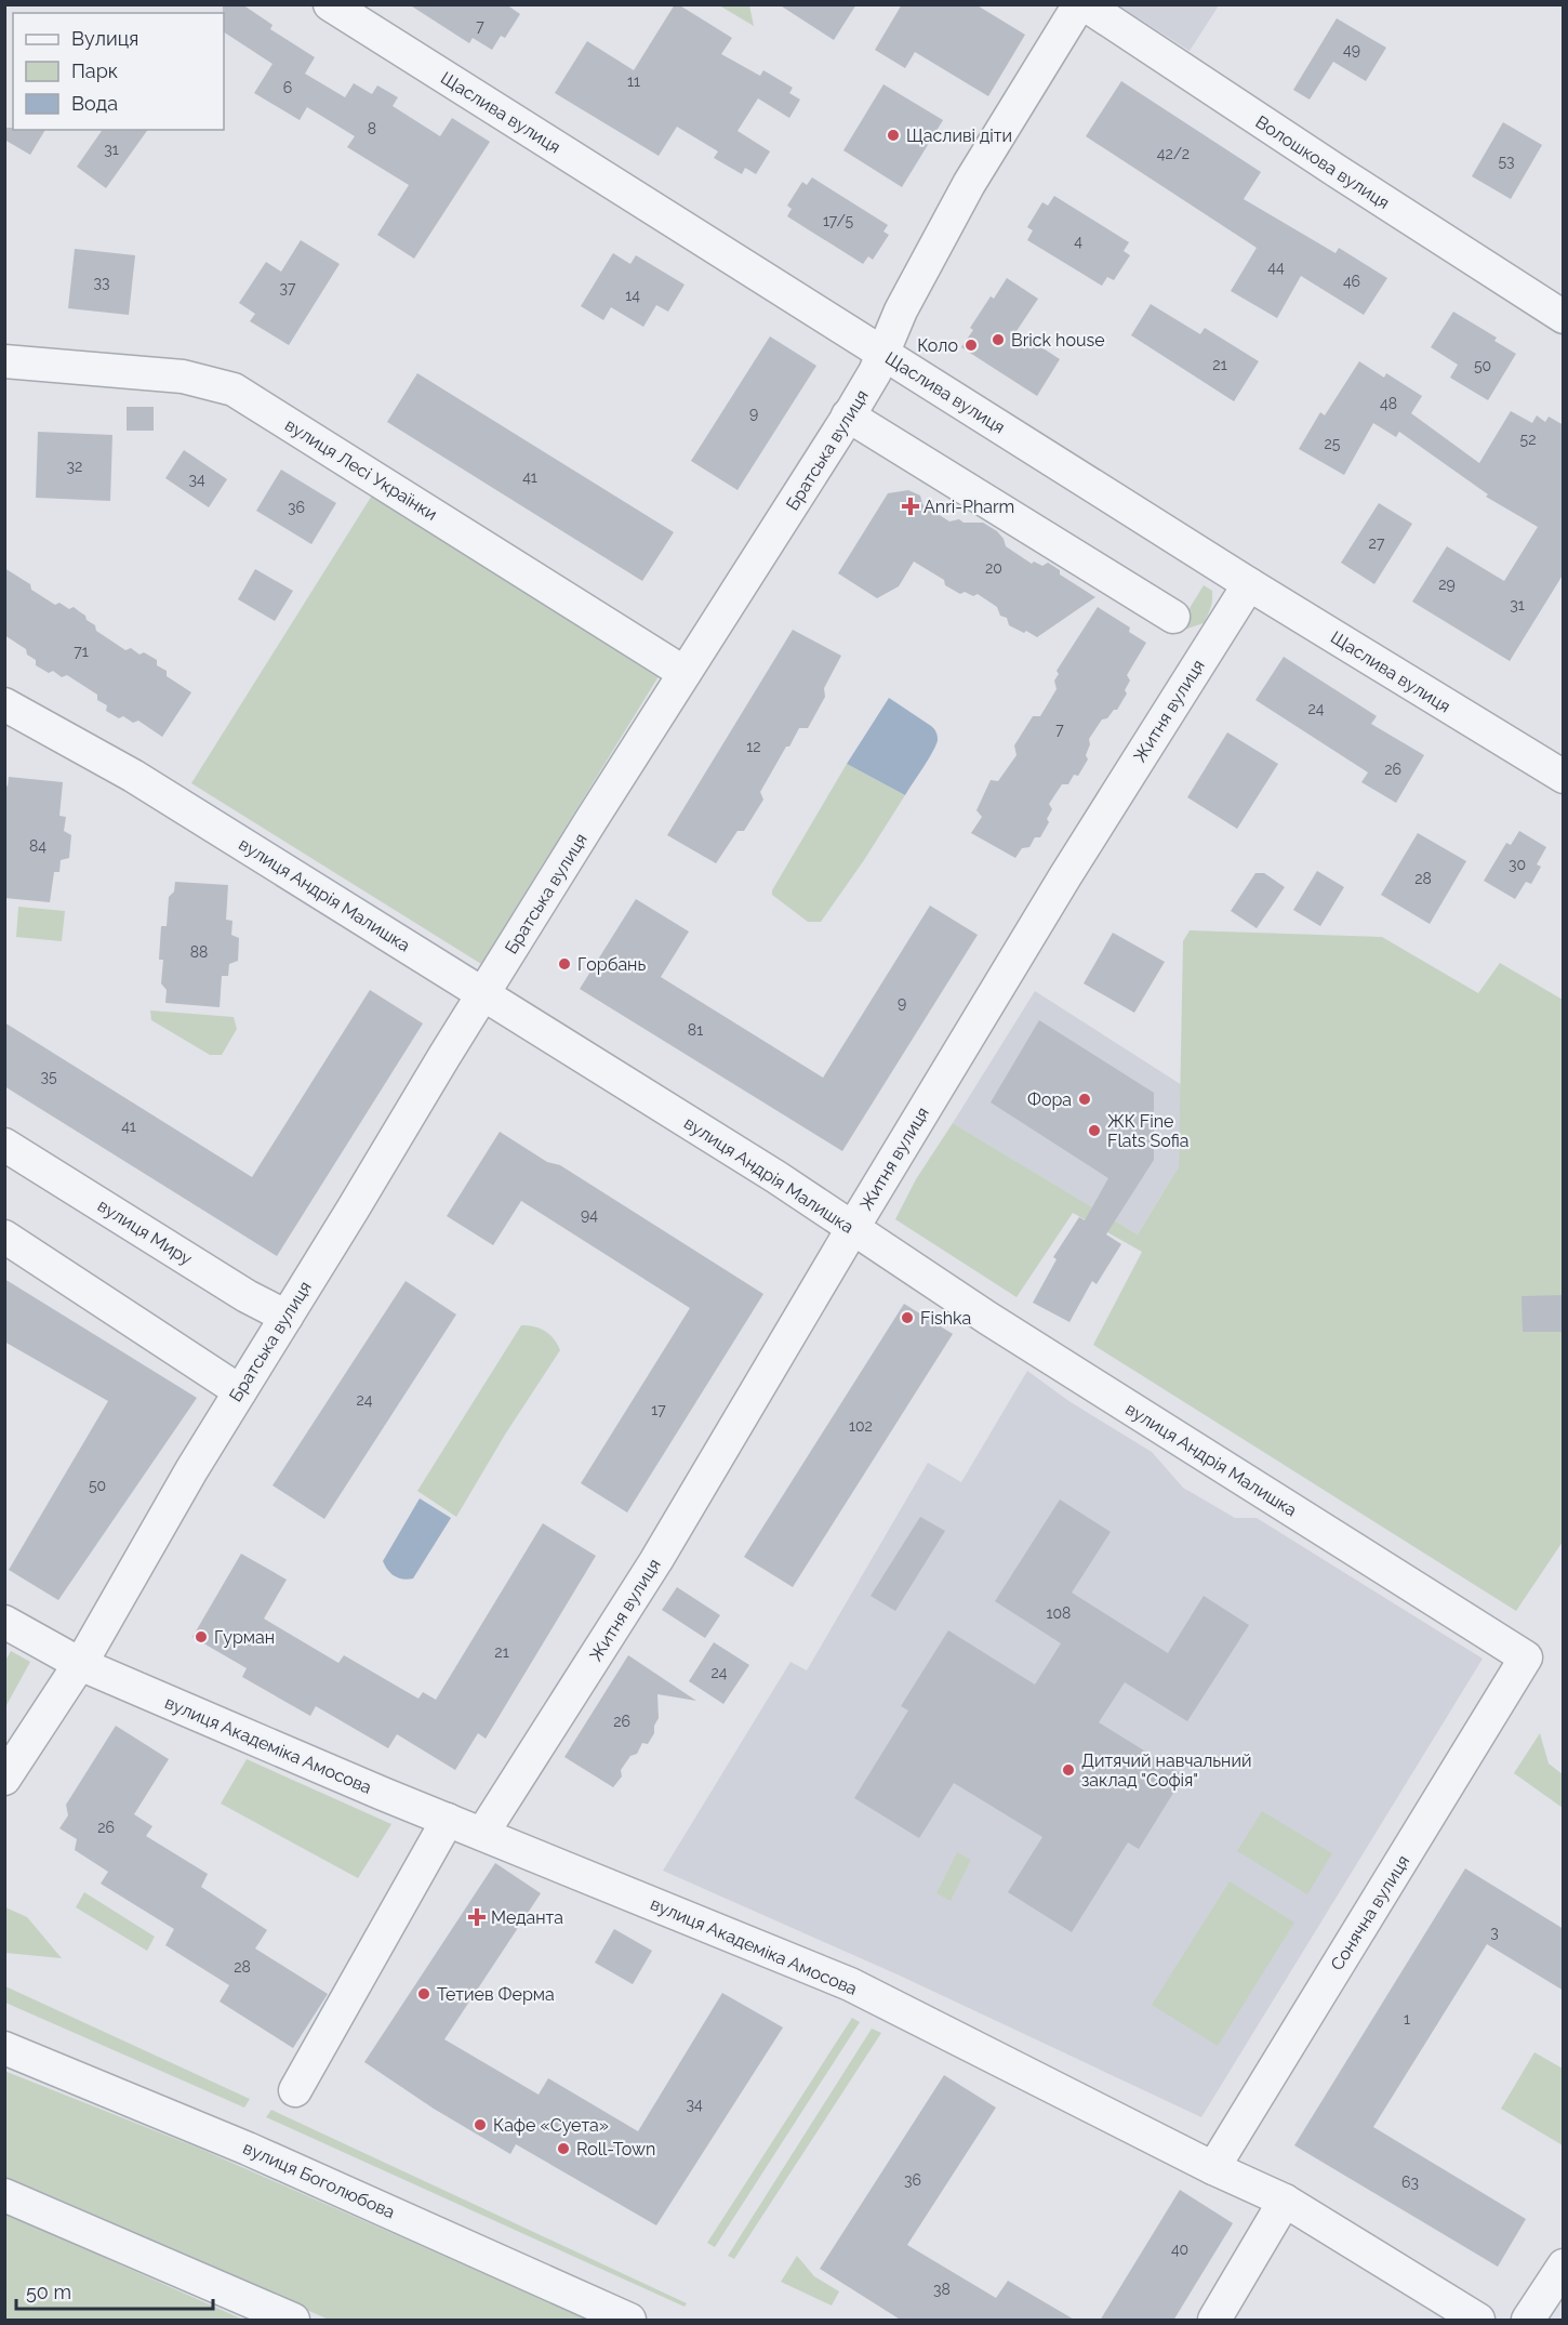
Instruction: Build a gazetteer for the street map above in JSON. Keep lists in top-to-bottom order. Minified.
{"streets":{"street":["Щаслива вулиця","Волошкова вулиця","Братська вулиця","вулиця Лесі Українки","Житня вулиця","вулиця Андрія Малишка","вулиця Миру","вулиця Академіка Амосова","Сонячна вулиця","вулиця Боголюбова"]},"crossings":[["Щаслива вулиця","Братська вулиця"],["Щаслива вулиця","Житня вулиця"],["Братська вулиця","вулиця Лесі Українки"],["Братська вулиця","вулиця Андрія Малишка"],["Братська вулиця","вулиця Миру"],["Братська вулиця","вулиця Академіка Амосова"],["Житня вулиця","вулиця Андрія Малишка"],["Житня вулиця","вулиця Академіка Амосова"],["вулиця Андрія Малишка","Сонячна вулиця"],["вулиця Академіка Амосова","Сонячна вулиця"]],"places":{"other":["Щасливі діти","Brick house","Коло","Горбань","Фора","ЖК Fine Flats Sofia","Fishka","Гурман","Дитячий навчальний заклад \"Софія\"","Тетиев Ферма","Кафе «Суета»","Roll-Town"],"health":["Anri-Pharm","Меданта"]},"house_numbers":["7","49","11","6","8","31","42/2","53","17/5","4","44","46","33","37","14","21","50","48","9","52","25","32","41","34","36","27","20","29","31","71","24","7","12","26","84","30","28","88","9","81","35","41","94","24","17","102","50","108","21","24","26","26","3","28","1","34","36","63","40","38"],"legend":["Вулиця","Парк","Вода"],"scale_bar":"50 m"}
